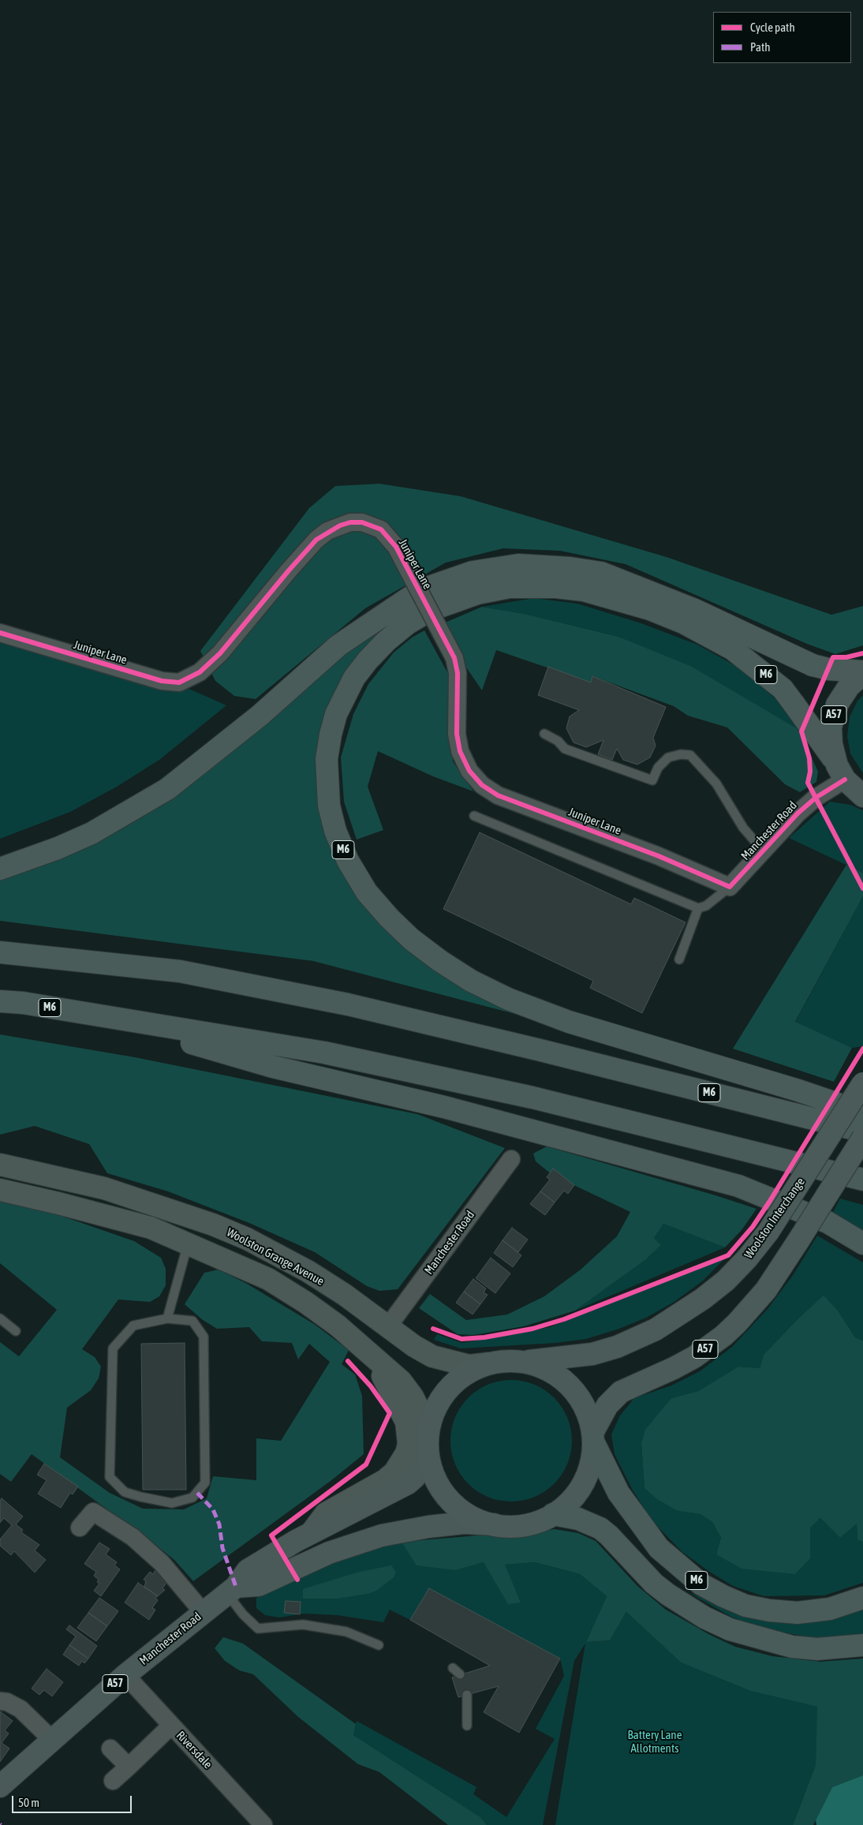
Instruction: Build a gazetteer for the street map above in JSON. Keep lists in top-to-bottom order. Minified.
{"streets":{"highway":["M6","A57","Woolston Interchange"],"main road":["Manchester Road","Woolston Grange Avenue"],"street":["Juniper Lane","Riversdale"]},"crossings":[["Juniper Lane","Manchester Road"],["M6","A57"],["M6","Manchester Road"],["M6","Woolston Interchange"],["A57","Manchester Road"],["A57","Woolston Interchange"],["Manchester Road","Woolston Interchange"],["Manchester Road","Woolston Grange Avenue"],["Manchester Road","Riversdale"],["Woolston Interchange","Woolston Grange Avenue"]],"parks":["Battery Lane Allotments"],"legend":["Cycle path","Path"],"scale_bar":"50 m"}
